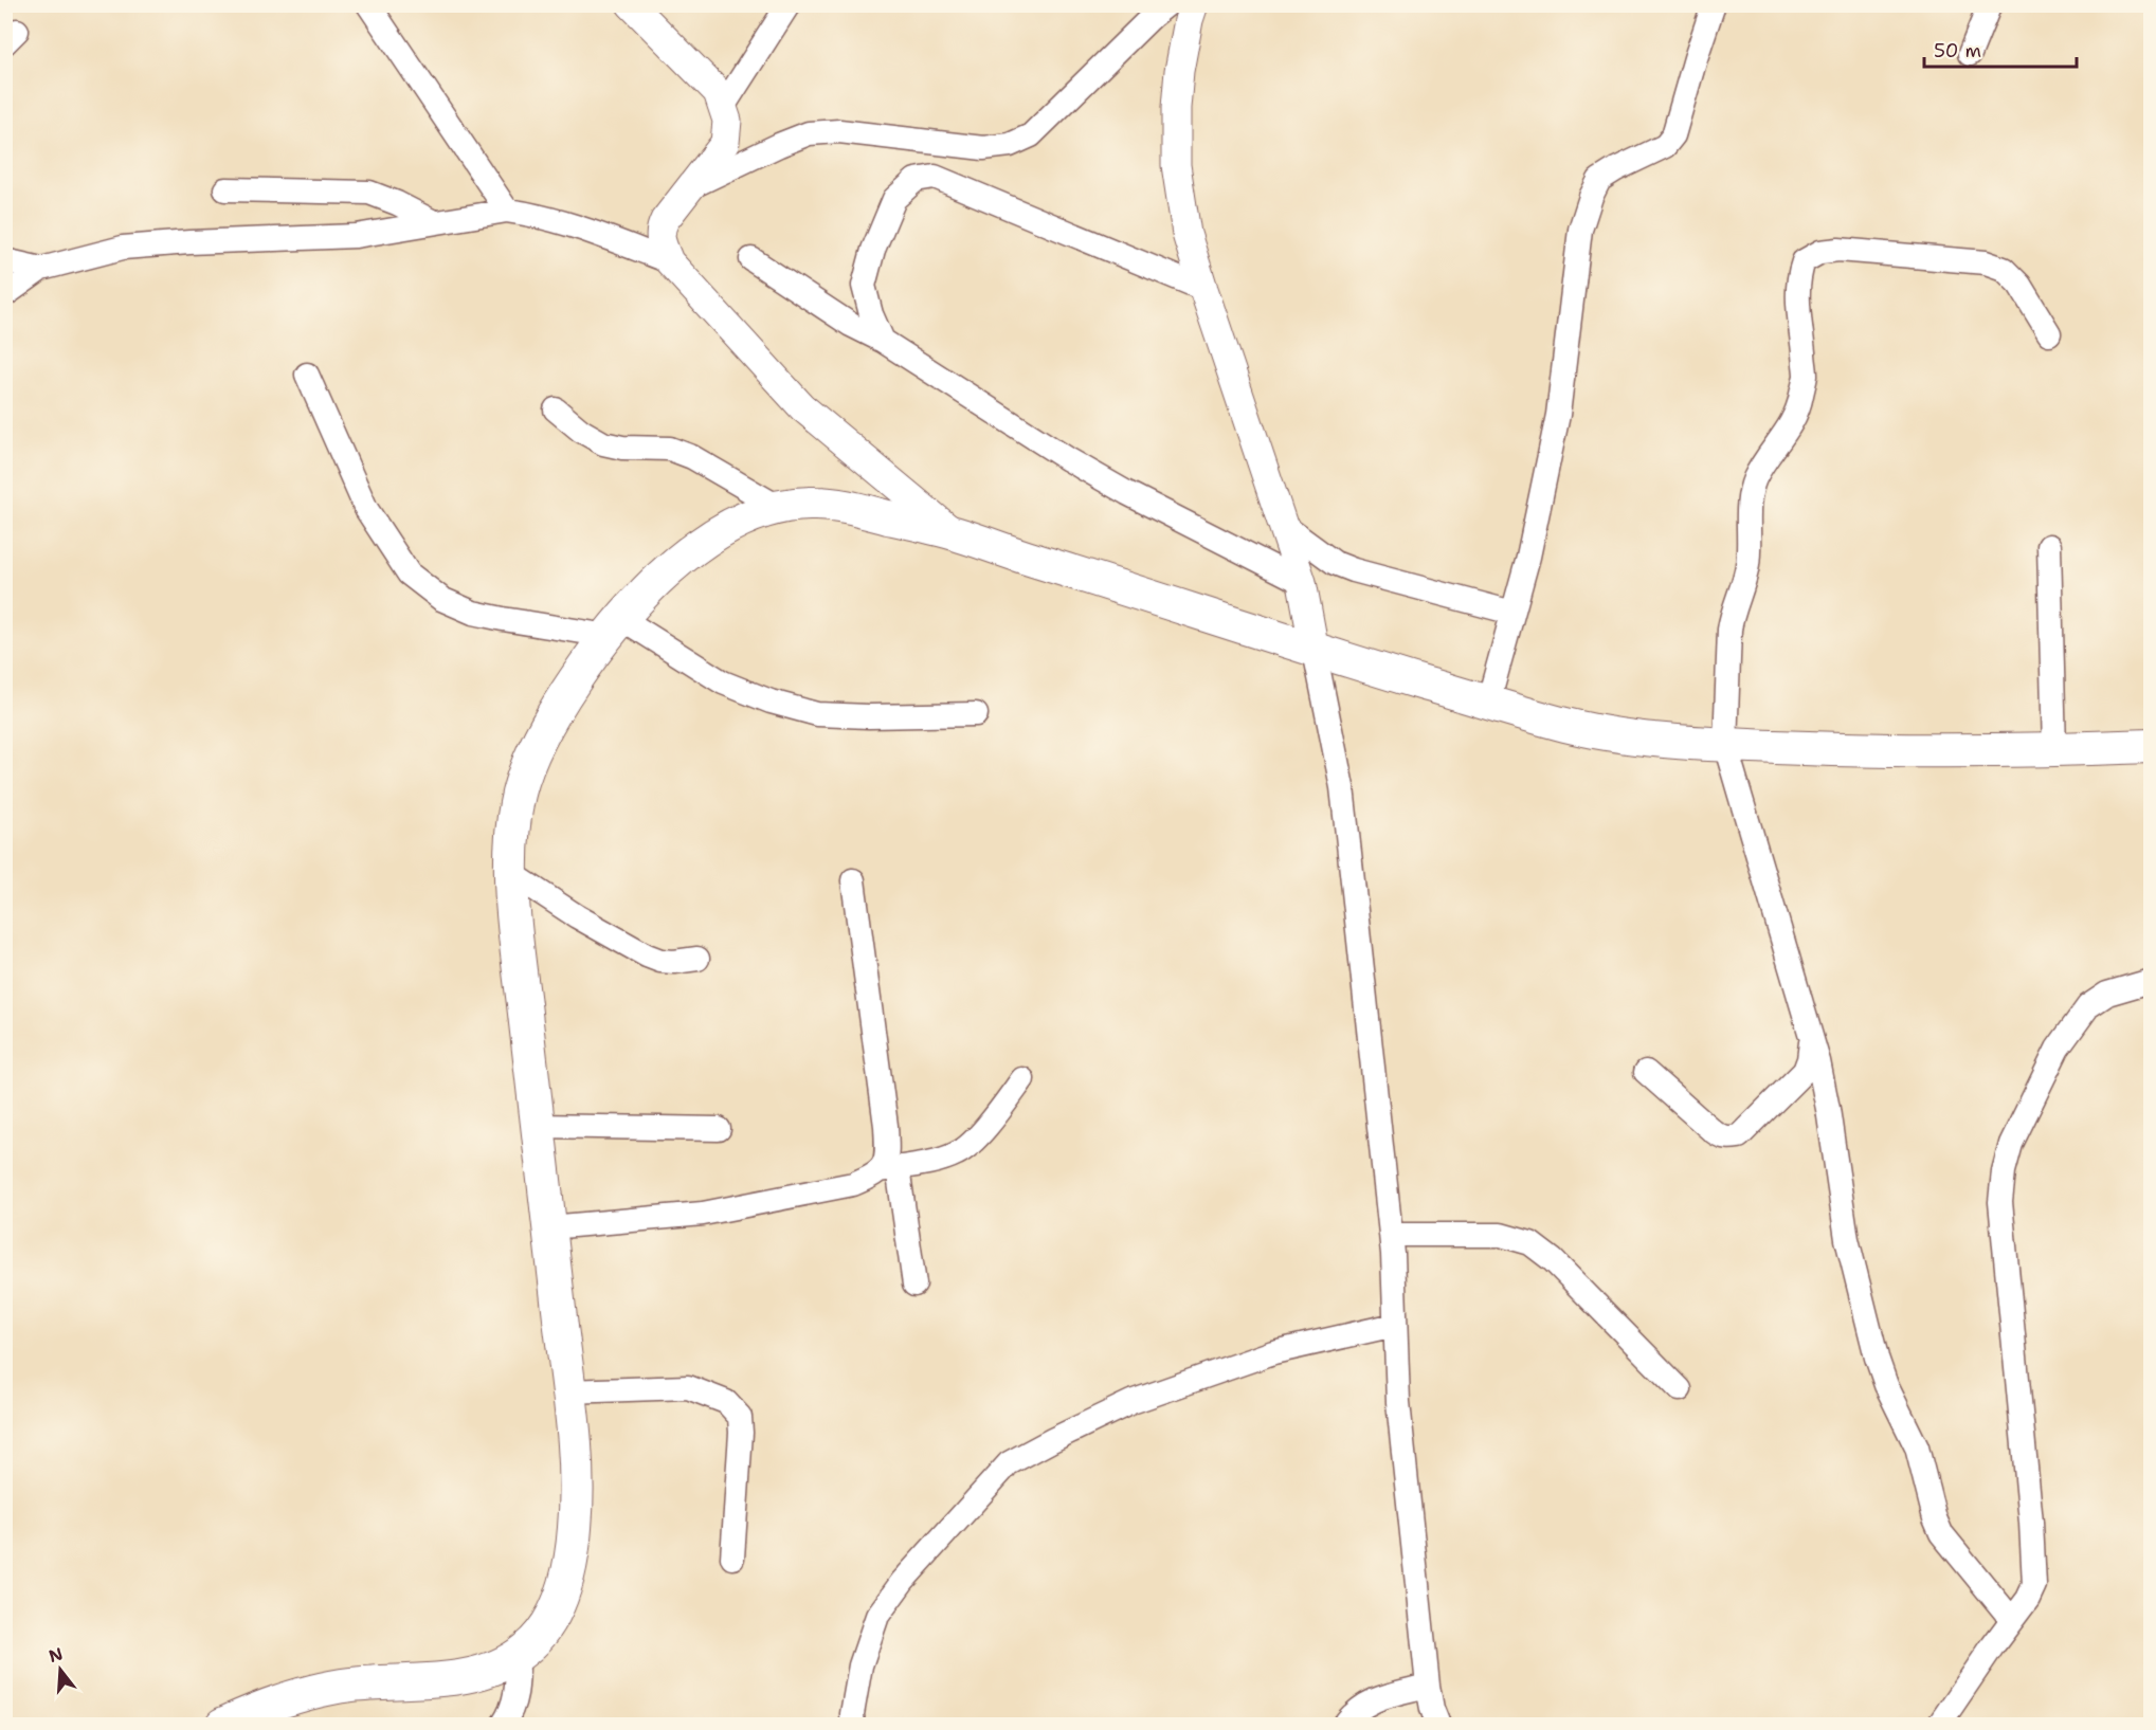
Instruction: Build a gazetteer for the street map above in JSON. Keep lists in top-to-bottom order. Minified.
{"scale_bar":"50 m","north":"top"}
